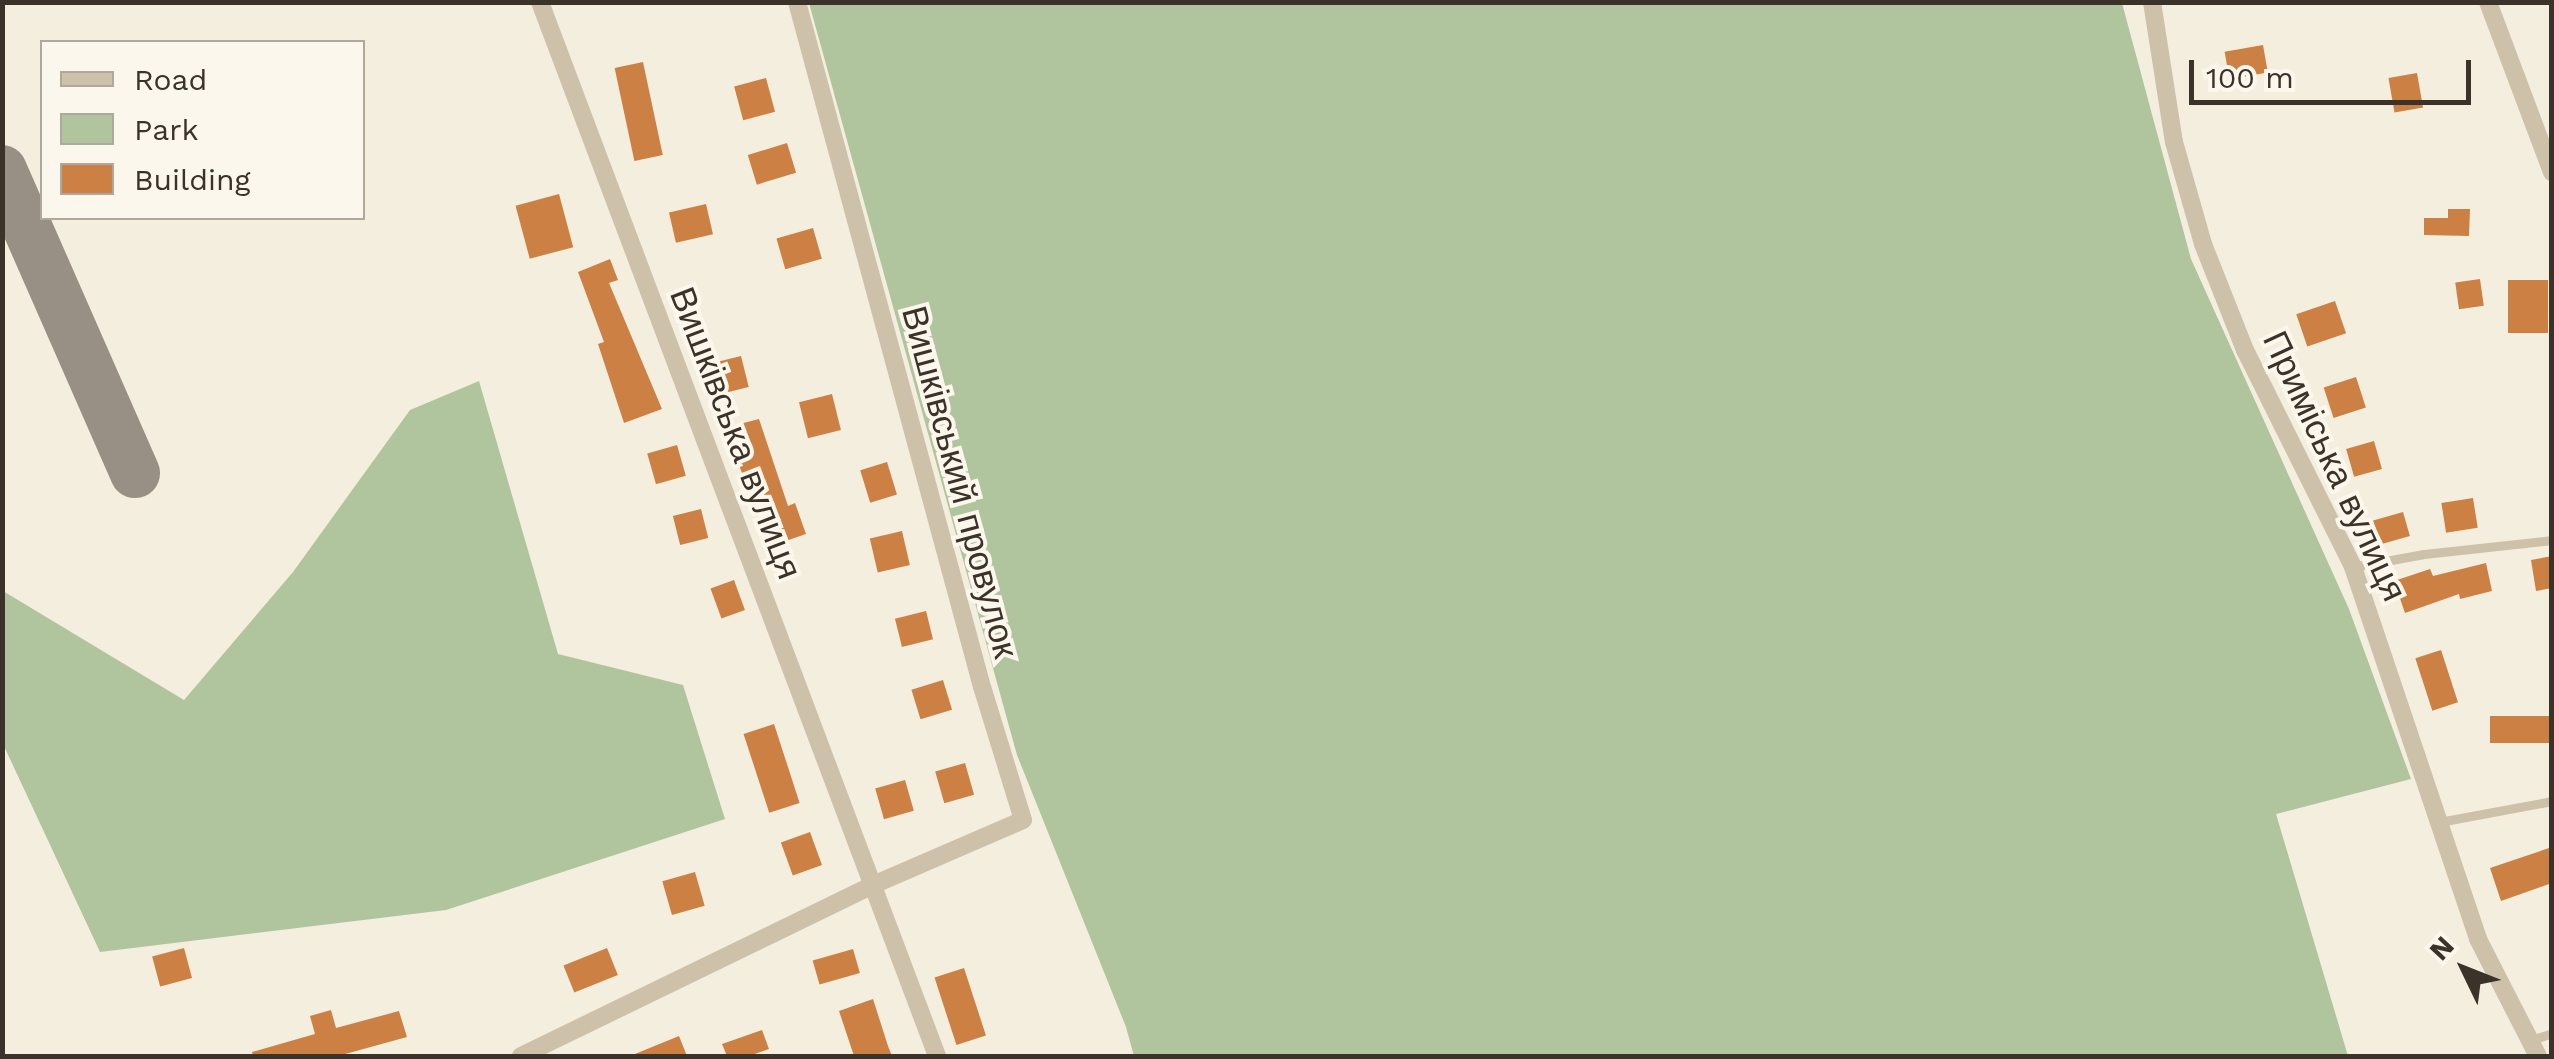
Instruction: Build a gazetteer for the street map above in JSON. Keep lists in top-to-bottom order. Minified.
{"streets":{"street":["Вишківська вулиця","Приміська вулиця","Вишківський провулок"]},"crossings":[["Вишківська вулиця","Вишківський провулок"]],"legend":["Road","Park","Building"],"scale_bar":"100 m","north":"top left"}
